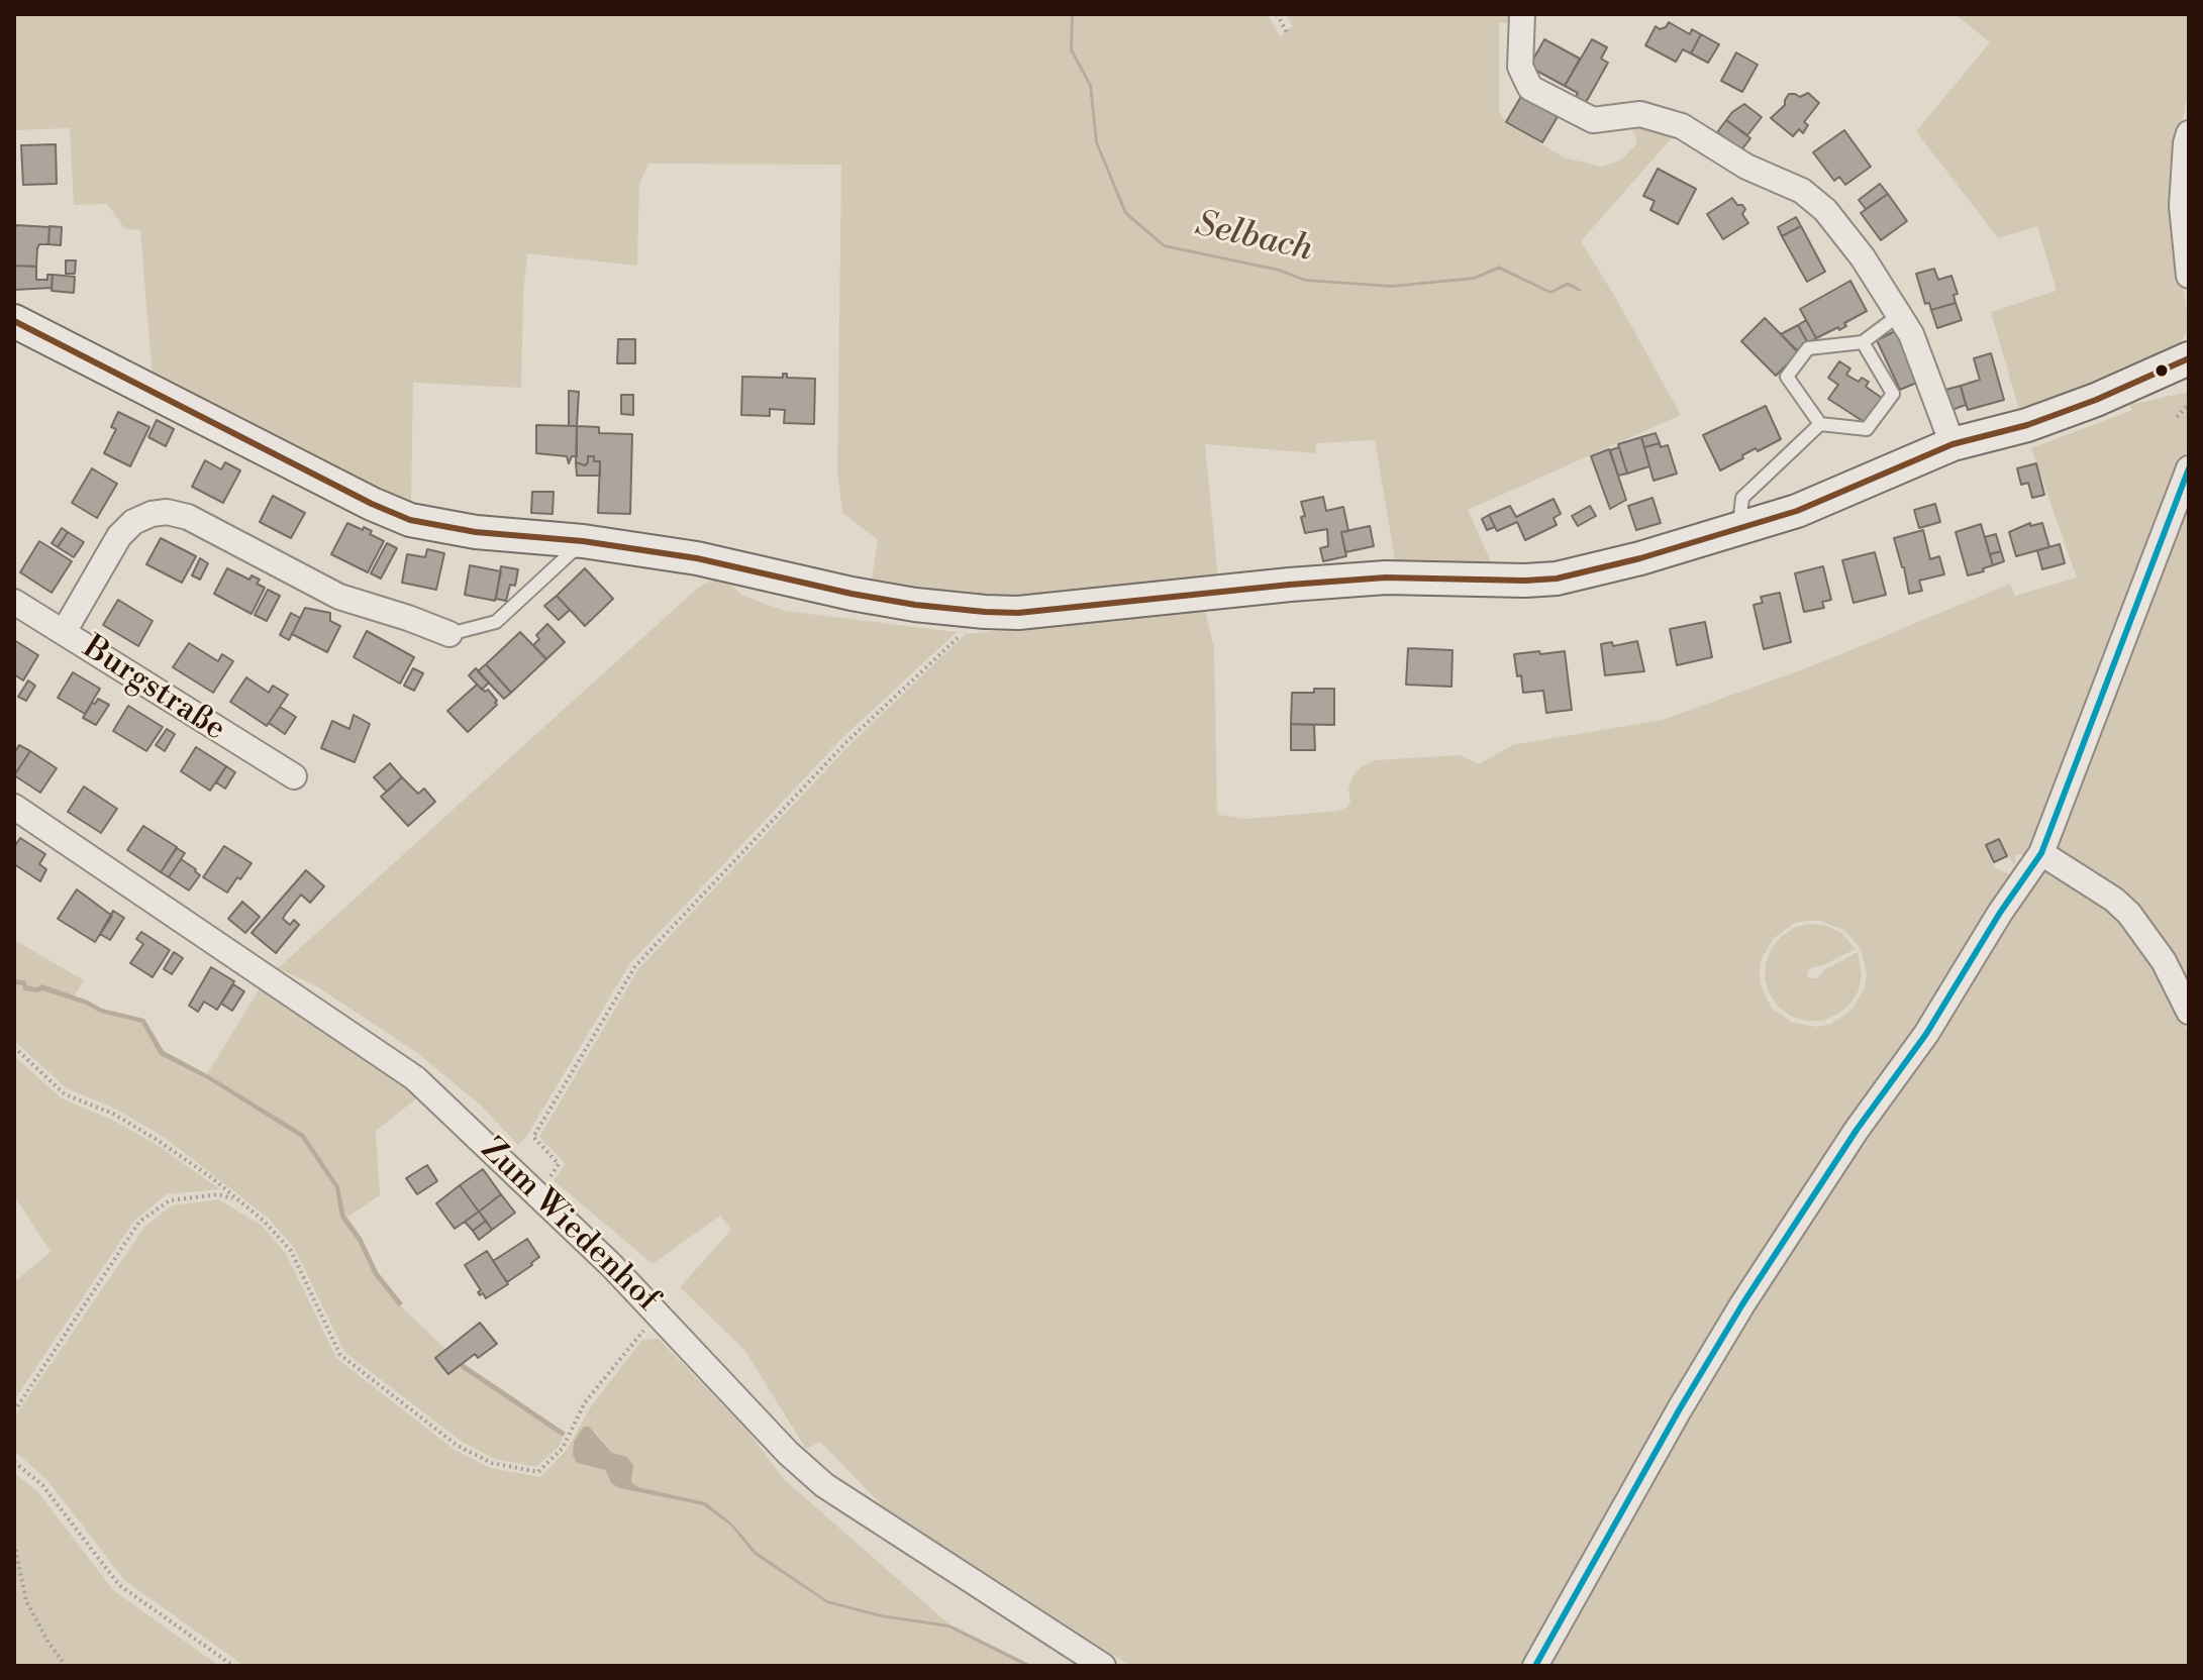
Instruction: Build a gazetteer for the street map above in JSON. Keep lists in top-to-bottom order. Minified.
{"streets":{"street":["Burgstraße","Zum Wiedenhof"]},"water":["Selbach"]}
